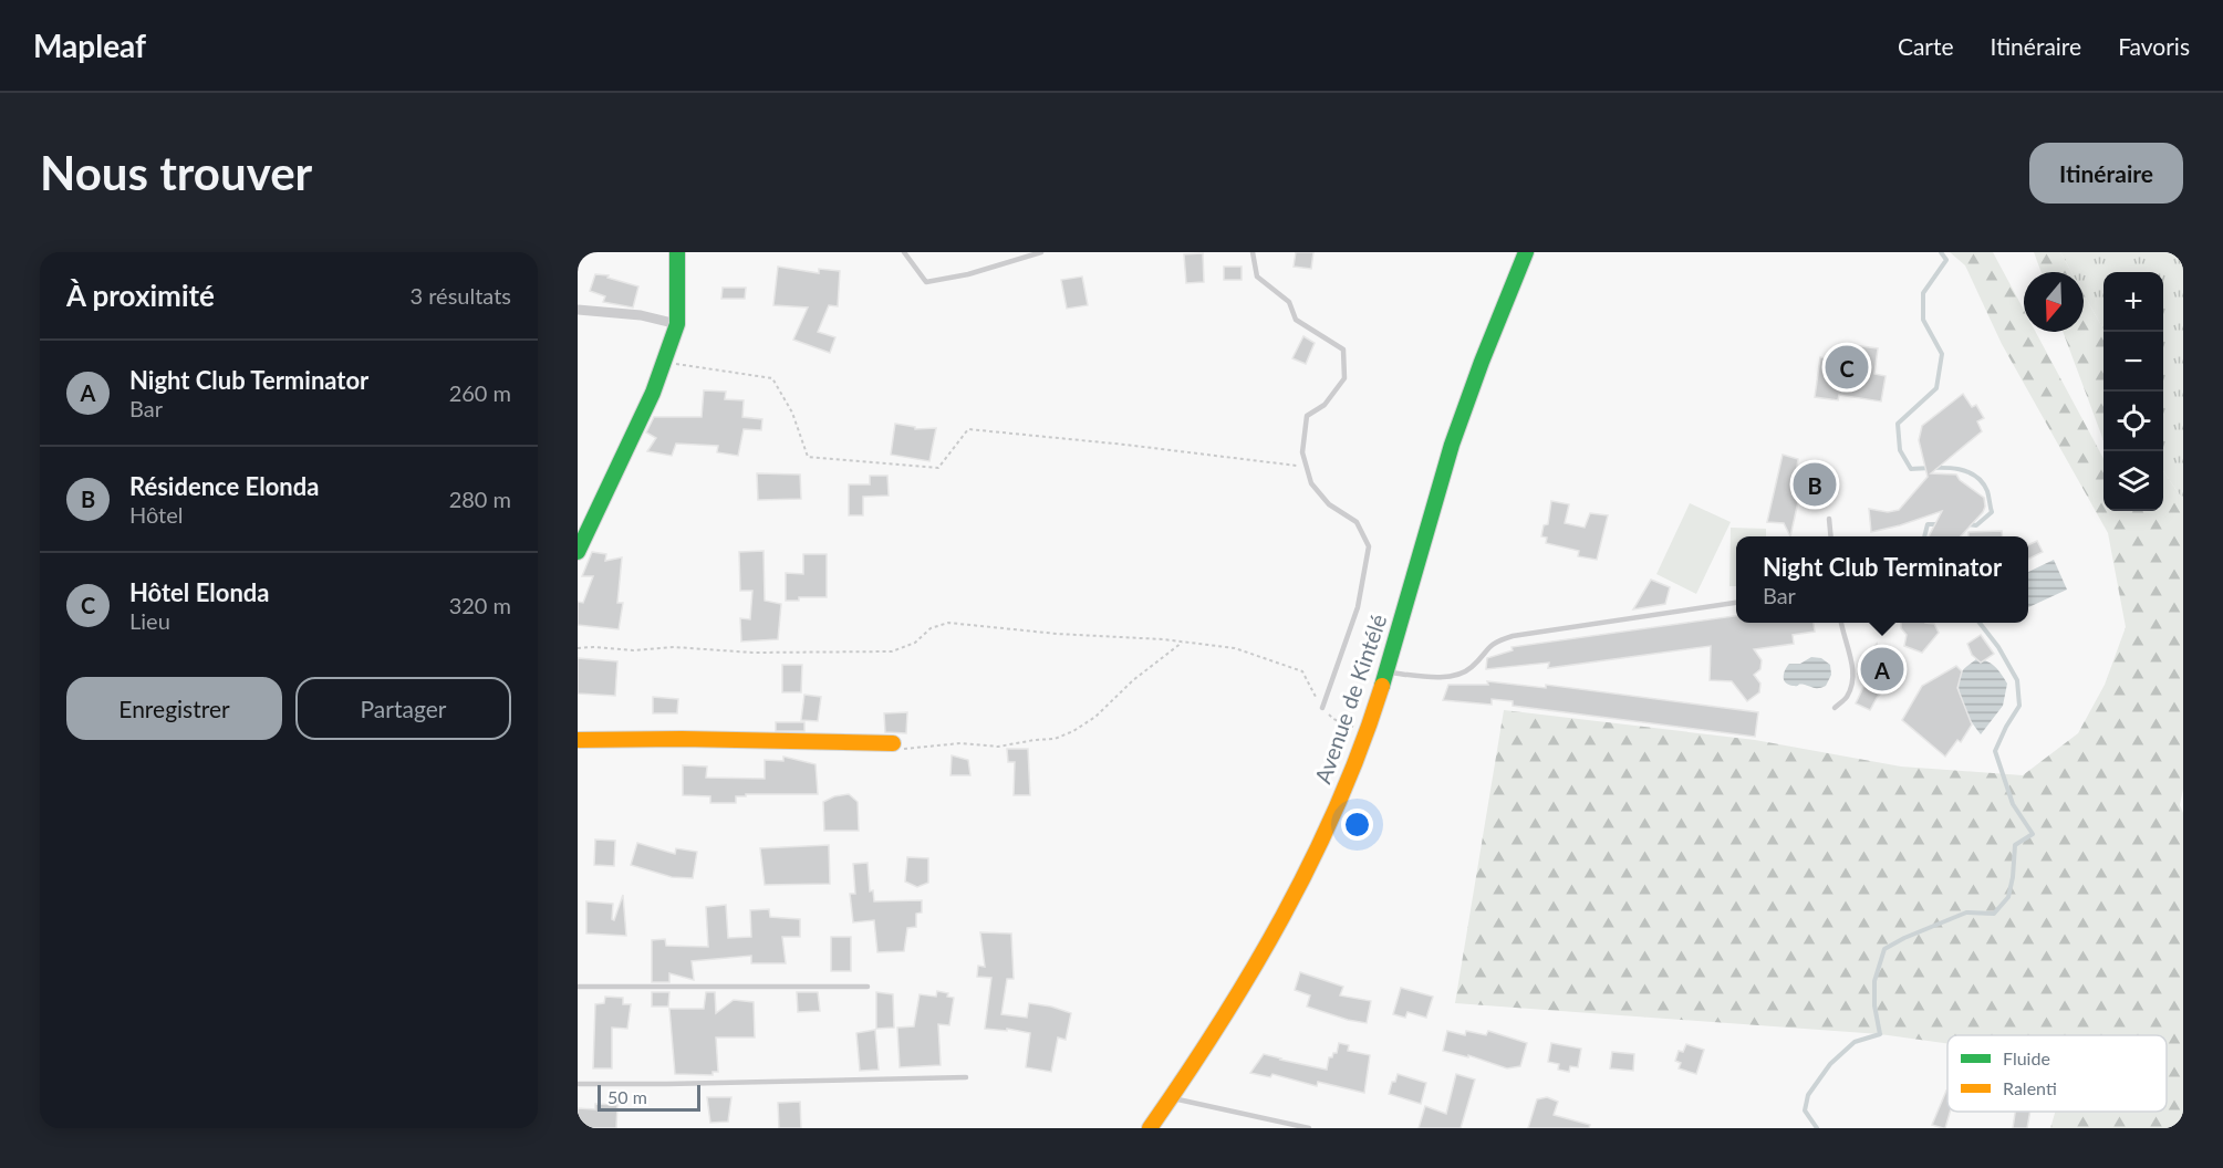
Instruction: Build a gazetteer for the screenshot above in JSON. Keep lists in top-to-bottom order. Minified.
{"streets":{"main road":["Avenue de Kintélé"]},"legend":["Fluide","Ralenti"],"scale_bar":"50 m","north":"bottom","page":{"header":"Mapleaf","nav":["Carte","Itinéraire","Favoris"],"buttons":["Itinéraire",["Enregistrer","Partager"]],"title":"Nous trouver","heading":["À proximité","3 résultats"],"map_buttons":["+","−"],"list":[{"mark":"A","name":"Night Club Terminator","note":"Bar","value":"260 m"},{"mark":"B","name":"Résidence Elonda","note":"Hôtel","value":"280 m"},{"mark":"C","name":"Hôtel Elonda","note":"Lieu","value":"320 m"}],"pins":["C","B","A"],"popup":["Night Club Terminator","Bar"],"scale":"50 m"}}
